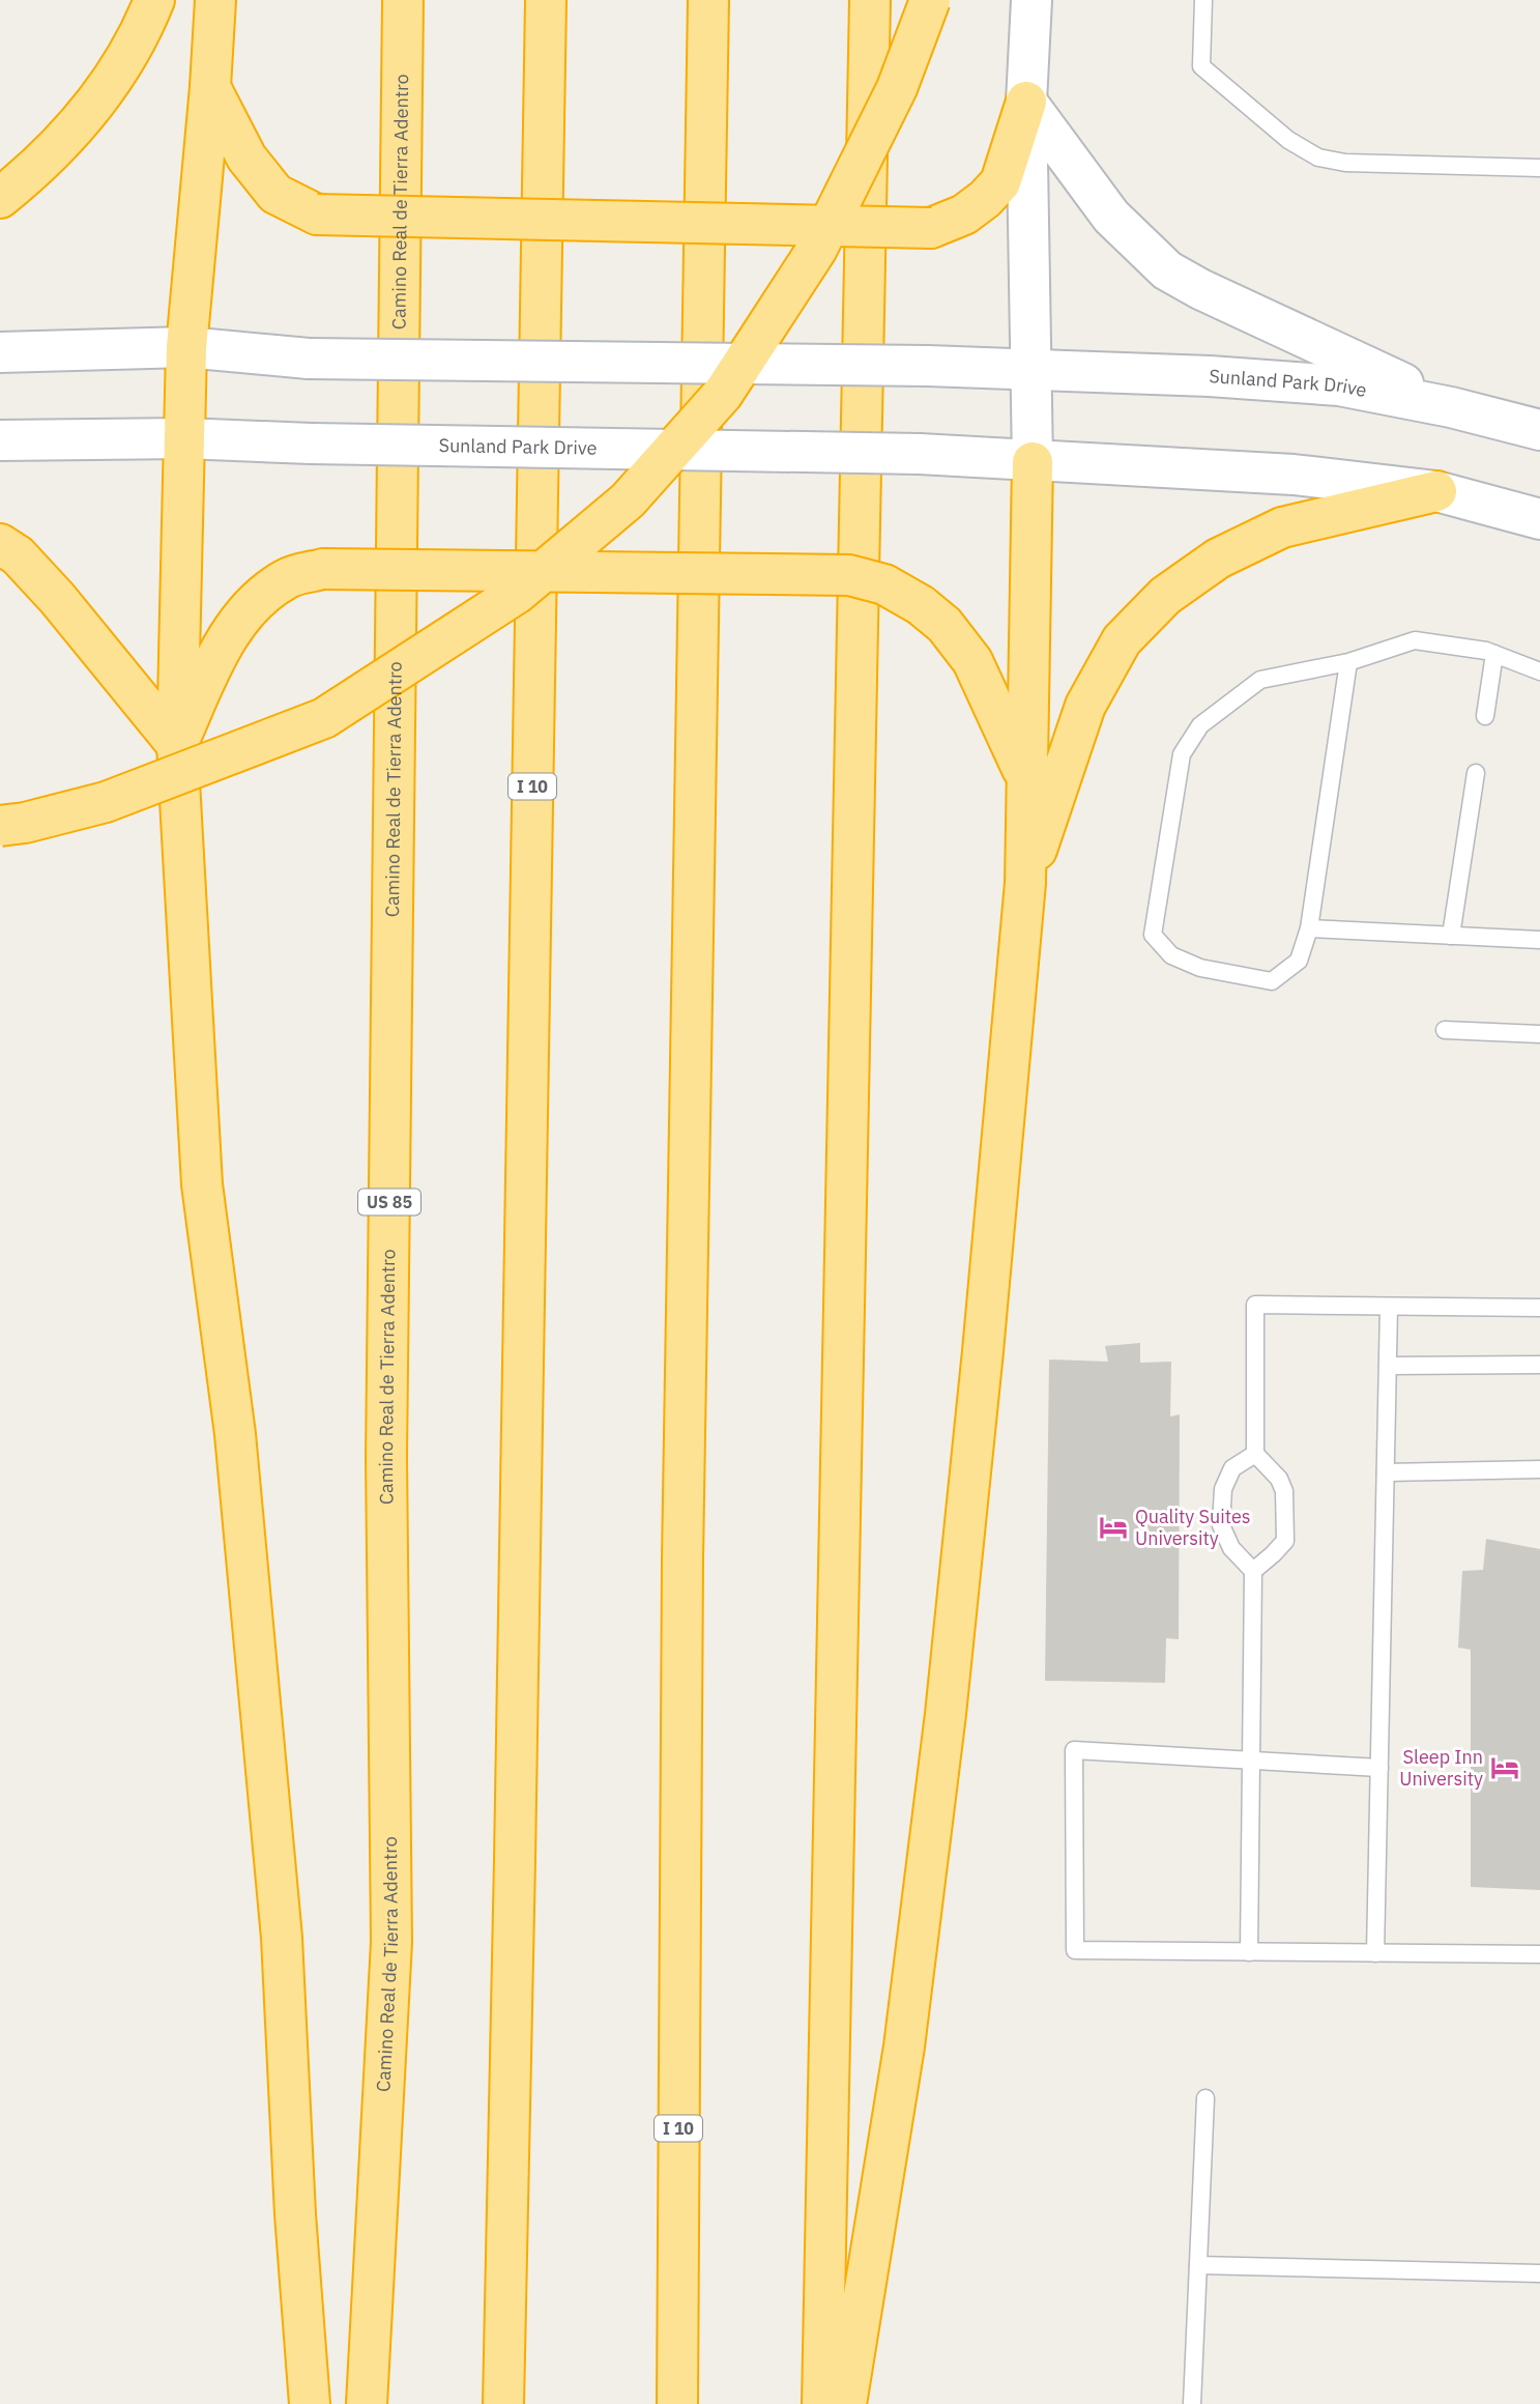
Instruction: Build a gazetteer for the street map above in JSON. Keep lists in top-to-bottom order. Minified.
{"streets":{"highway":["Camino Real de Tierra Adentro","I 10","US 85"],"main road":["Sunland Park Drive"]},"places":{"hotel":["Quality Suites University","Sleep Inn University"]}}
